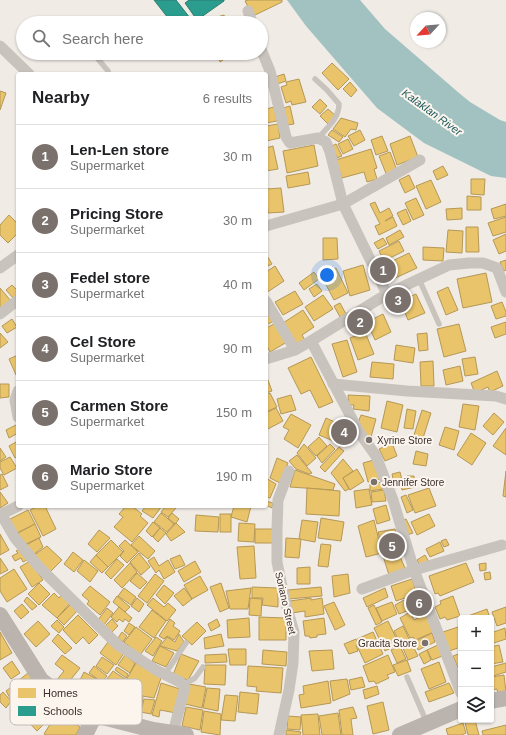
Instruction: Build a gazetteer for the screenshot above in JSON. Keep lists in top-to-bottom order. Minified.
{"streets":{"street":["Soriano Street"]},"water":["Kalaklan River"],"places":["Xyrine Store","Jennifer Store","Gracita Store"],"legend":["Homes","Schools"],"north":"bottom left","page":{"search":"Search here","heading":["Nearby","6 results"],"list":[{"mark":"1","name":"Len-Len store","note":"Supermarket","value":"30 m"},{"mark":"2","name":"Pricing Store","note":"Supermarket","value":"30 m"},{"mark":"3","name":"Fedel store","note":"Supermarket","value":"40 m"},{"mark":"4","name":"Cel Store","note":"Supermarket","value":"90 m"},{"mark":"5","name":"Carmen Store","note":"Supermarket","value":"150 m"},{"mark":"6","name":"Mario Store","note":"Supermarket","value":"190 m"}],"pins":["1","3","2","4","5","6"],"map_buttons":["+","−"]}}
